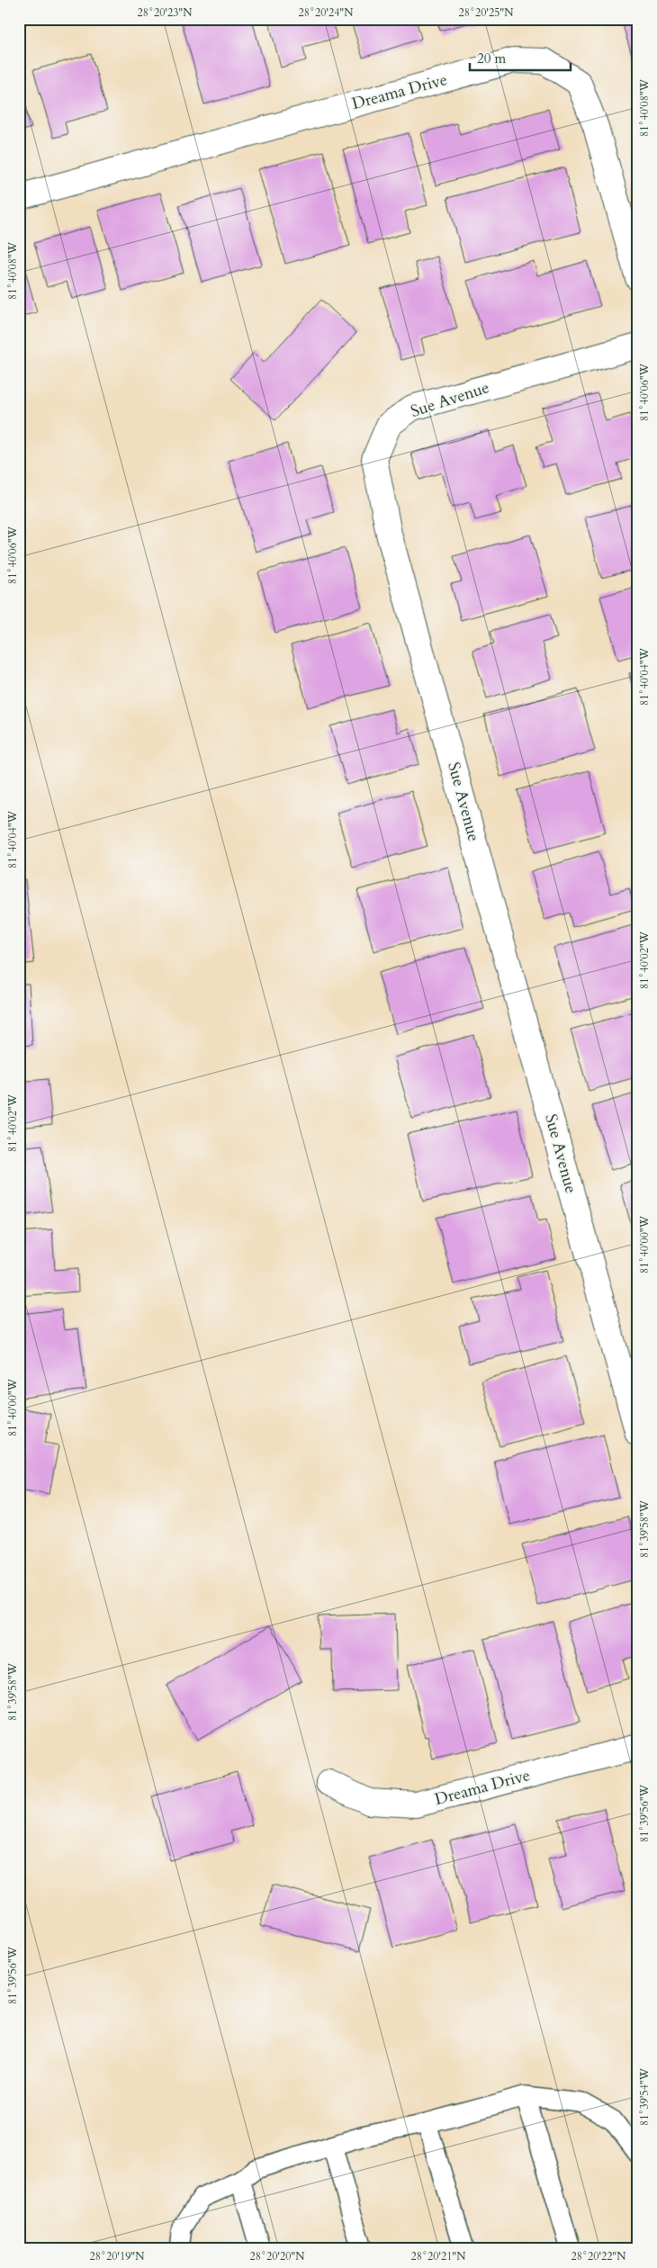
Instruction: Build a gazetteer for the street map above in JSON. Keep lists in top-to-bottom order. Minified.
{"streets":{"street":["Dreama Drive","Sue Avenue"]},"scale_bar":"20 m","coordinates":["28°20'23\"N","28°20'24\"N","28°20'25\"N","81°40'08\"W","81°40'06\"W","81°40'04\"W","81°40'02\"W","81°40'00\"W","81°39'58\"W","81°39'56\"W","81°39'54\"W","28°20'19\"N","28°20'20\"N","28°20'21\"N","28°20'22\"N"]}
